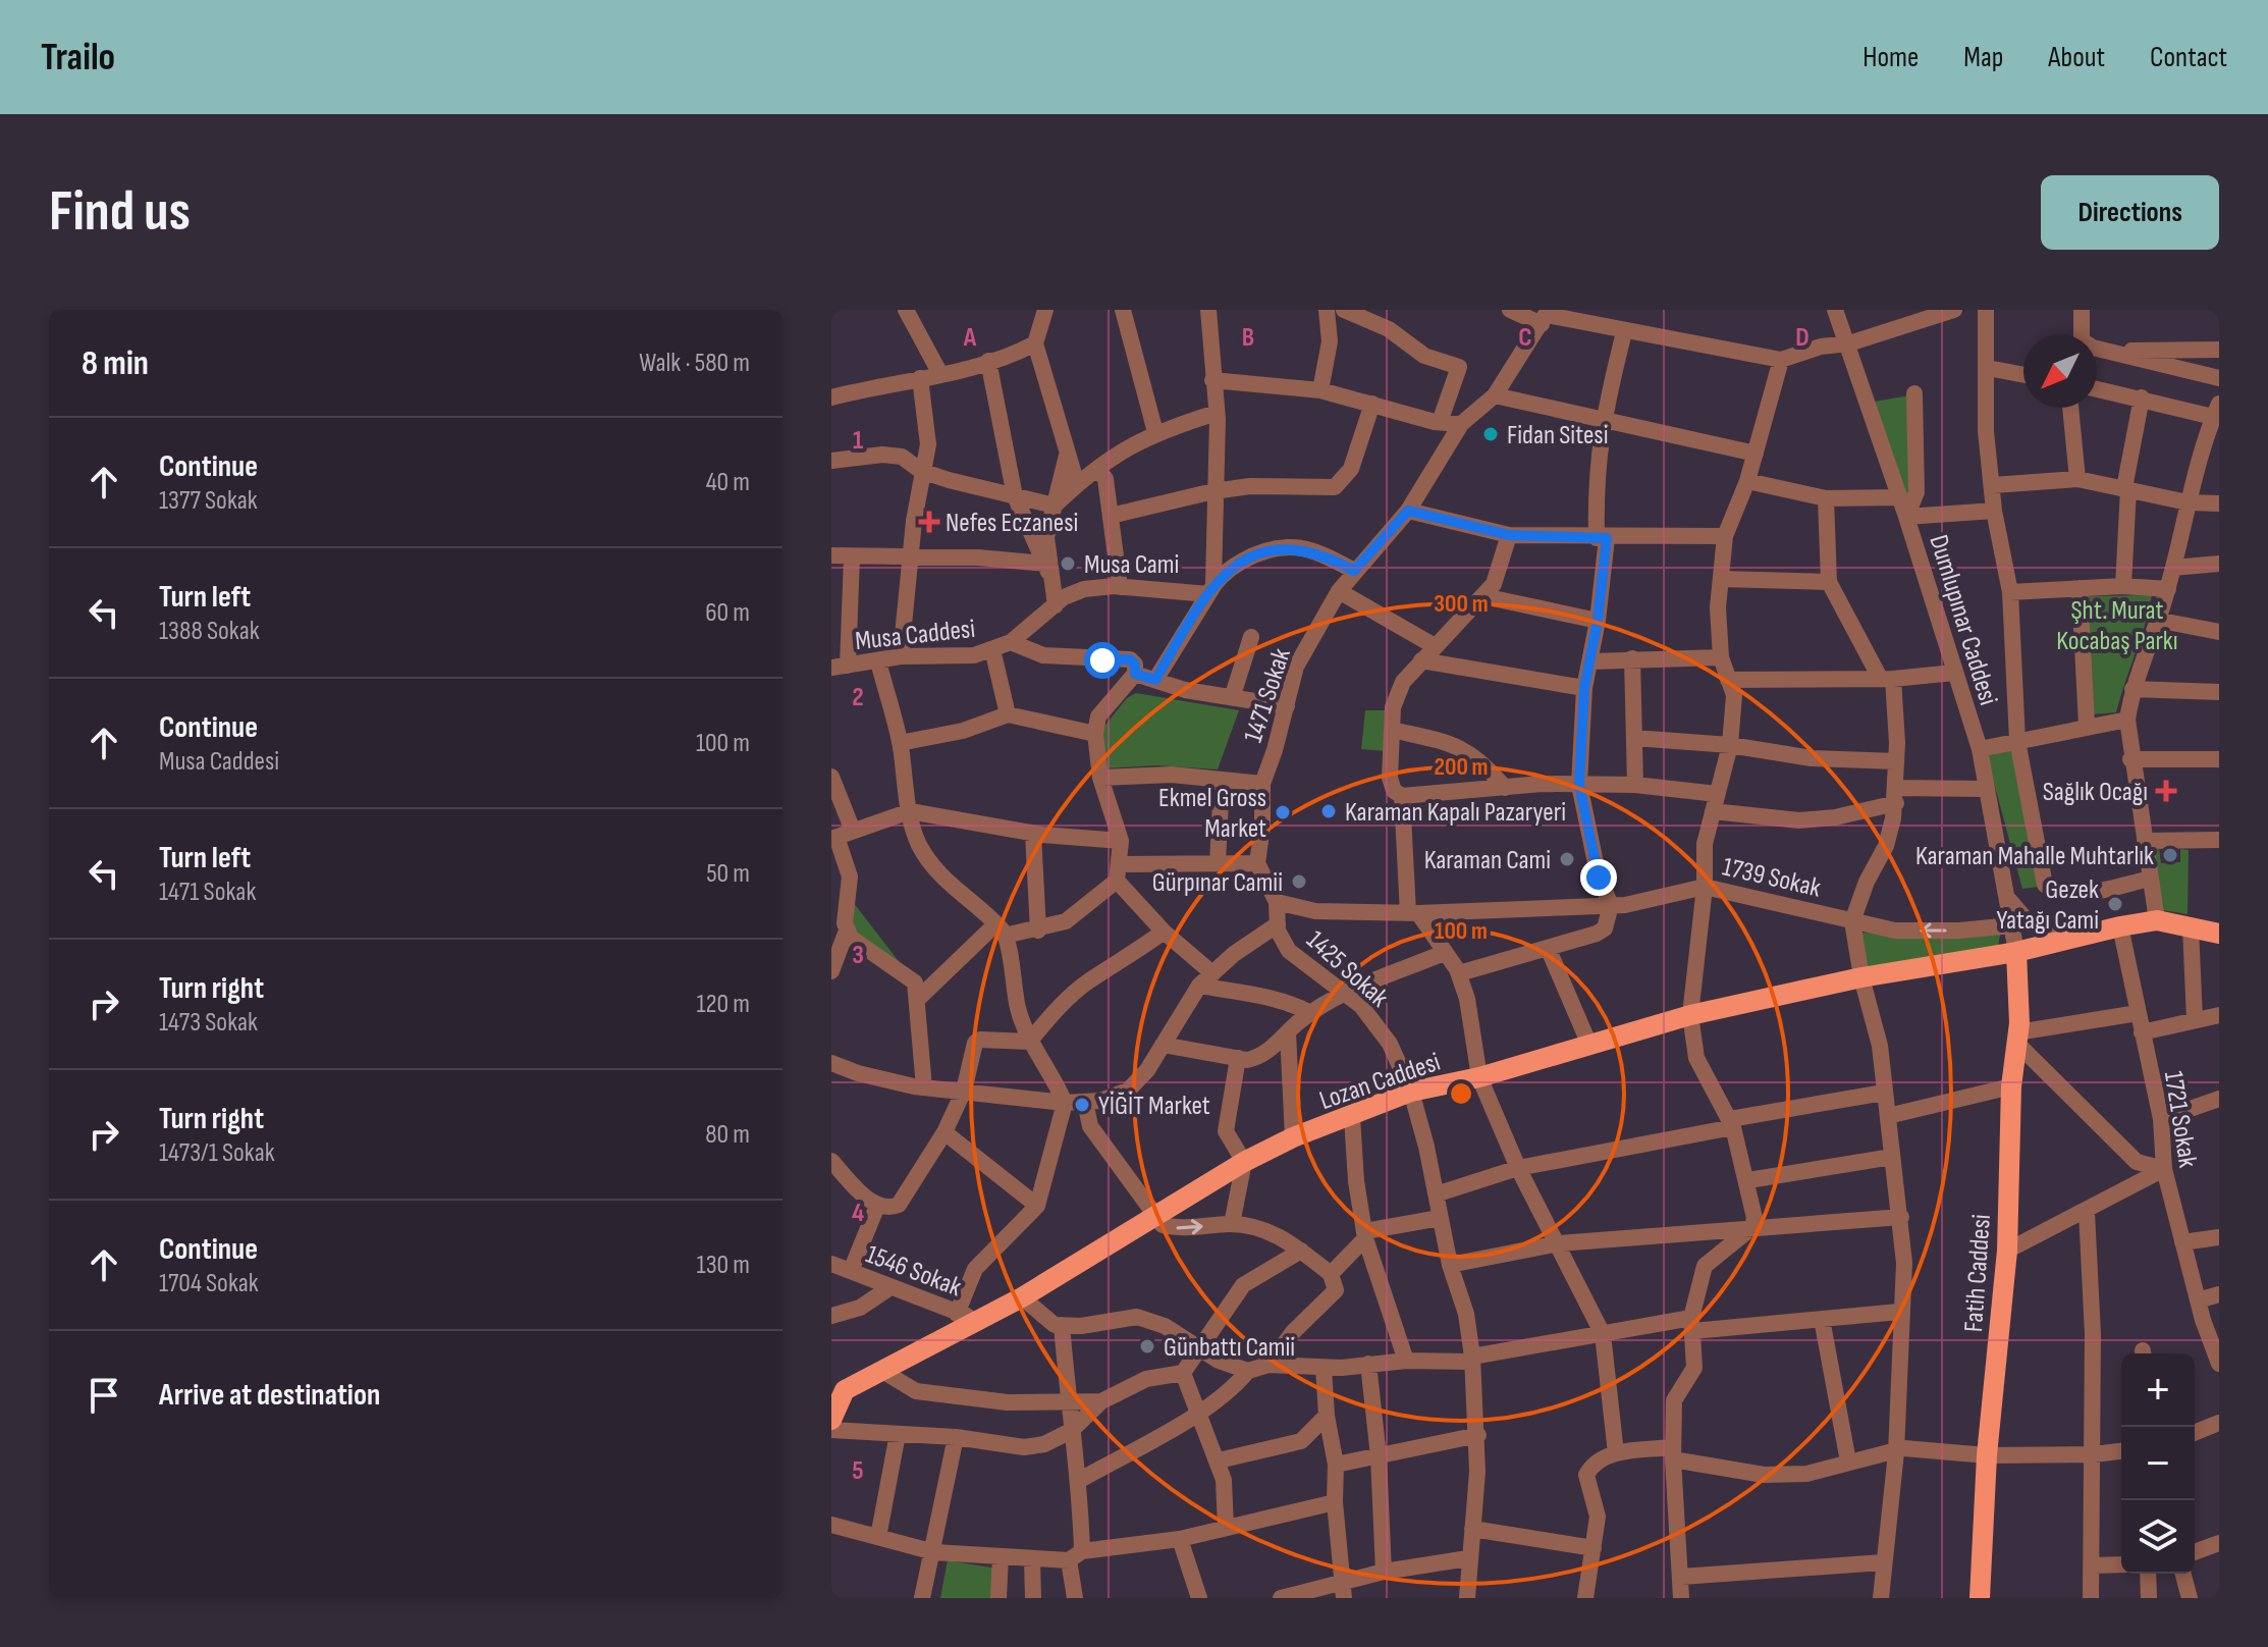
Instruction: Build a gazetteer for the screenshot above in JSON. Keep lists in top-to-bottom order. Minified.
{"streets":{"main road":["Lozan Caddesi","Fatih Caddesi"],"street":["Dumlupınar Caddesi","Musa Caddesi","1471 Sokak","1739 Sokak","1425 Sokak","1721 Sokak","1546 Sokak"]},"crossings":[["Dumlupınar Caddesi","1739 Sokak"],["Dumlupınar Caddesi","Lozan Caddesi"],["Dumlupınar Caddesi","Fatih Caddesi"],["1425 Sokak","Lozan Caddesi"],["Lozan Caddesi","1721 Sokak"],["Lozan Caddesi","1546 Sokak"],["Lozan Caddesi","Fatih Caddesi"]],"parks":["Şht. Murat Kocabaş Parkı"],"places":{"other":["Fidan Sitesi","Musa Cami","Karaman Kapalı Pazaryeri","Ekmel Gross Market","Karaman Mahalle Muhtarlık","Karaman Cami","Gürpınar Camii","Gezek Yatağı Cami","YİĞİT Market","Günbattı Camii"],"health":["Nefes Eczanesi","Sağlık Ocağı"]},"north":"bottom left","page":{"header":"Trailo","nav":["Home","Map","About","Contact"],"buttons":"Directions","title":"Find us","heading":["8 min","Walk · 580 m"],"list":[["Continue","1377 Sokak","40 m"],["Turn left","1388 Sokak","60 m"],["Continue","Musa Caddesi","100 m"],["Turn left","1471 Sokak","50 m"],["Turn right","1473 Sokak","120 m"],["Turn right","1473/1 Sokak","80 m"],["Continue","1704 Sokak","130 m"],"Arrive at destination"],"map_buttons":["+","−"]},"grid":{"columns":["A","B","C","D"],"rows":["1","2","3","4","5"]},"rings":["300 m","200 m","100 m"]}
